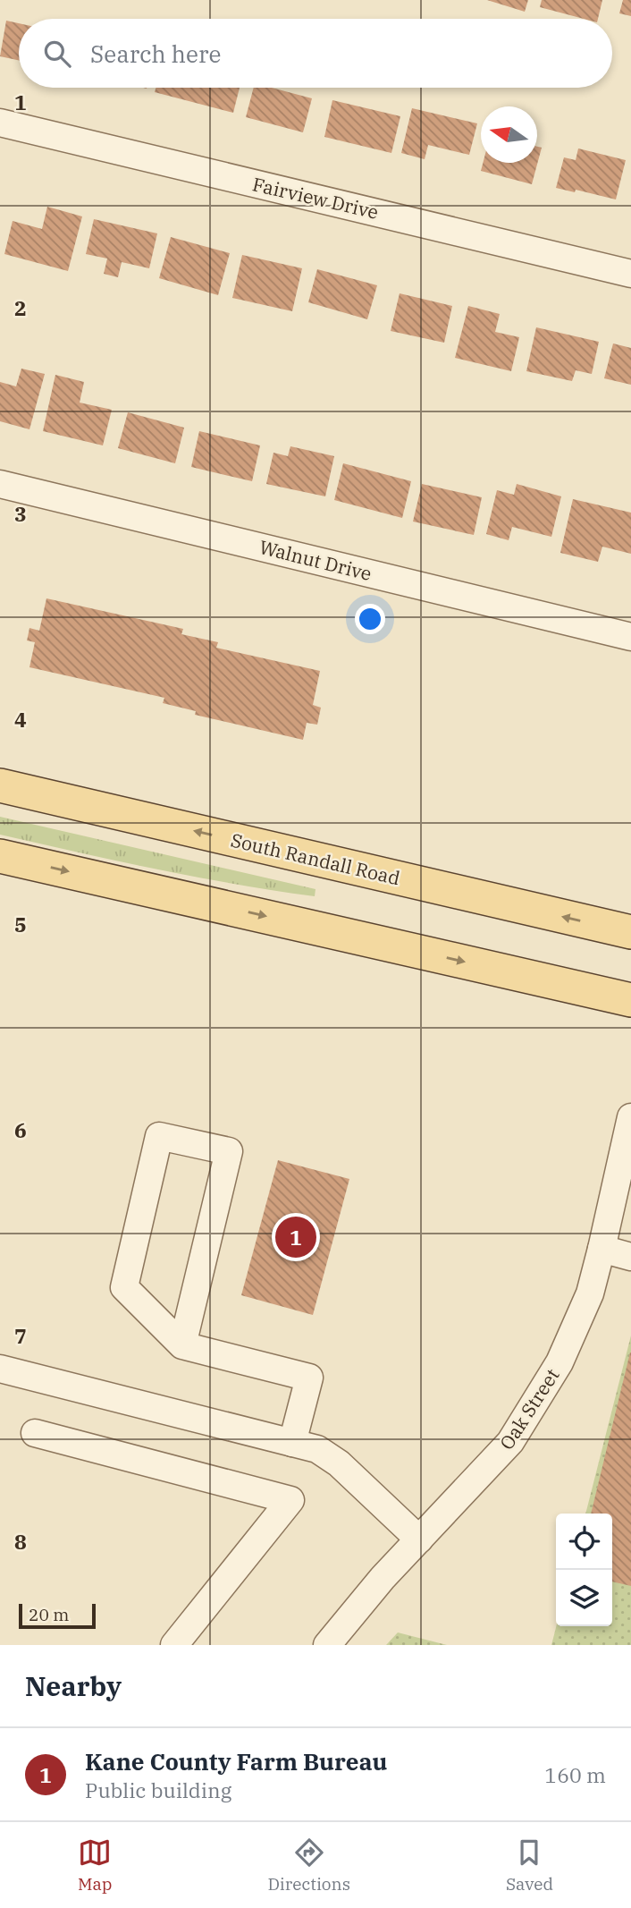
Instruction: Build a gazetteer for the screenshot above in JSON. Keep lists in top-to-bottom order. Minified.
{"streets":{"main road":["South Randall Road"],"street":["Fairview Drive","Walnut Drive","Oak Street"]},"scale_bar":"20 m","north":"left","page":{"search":"Search here","pins":"1","scale":"20 m","heading":"Nearby","list":[{"mark":"1","name":"Kane County Farm Bureau","note":"Public building","value":"160 m"}],"nav":["Map","Directions","Saved"]},"grid":{"rows":["1","2","3","4","5","6","7","8"]}}
